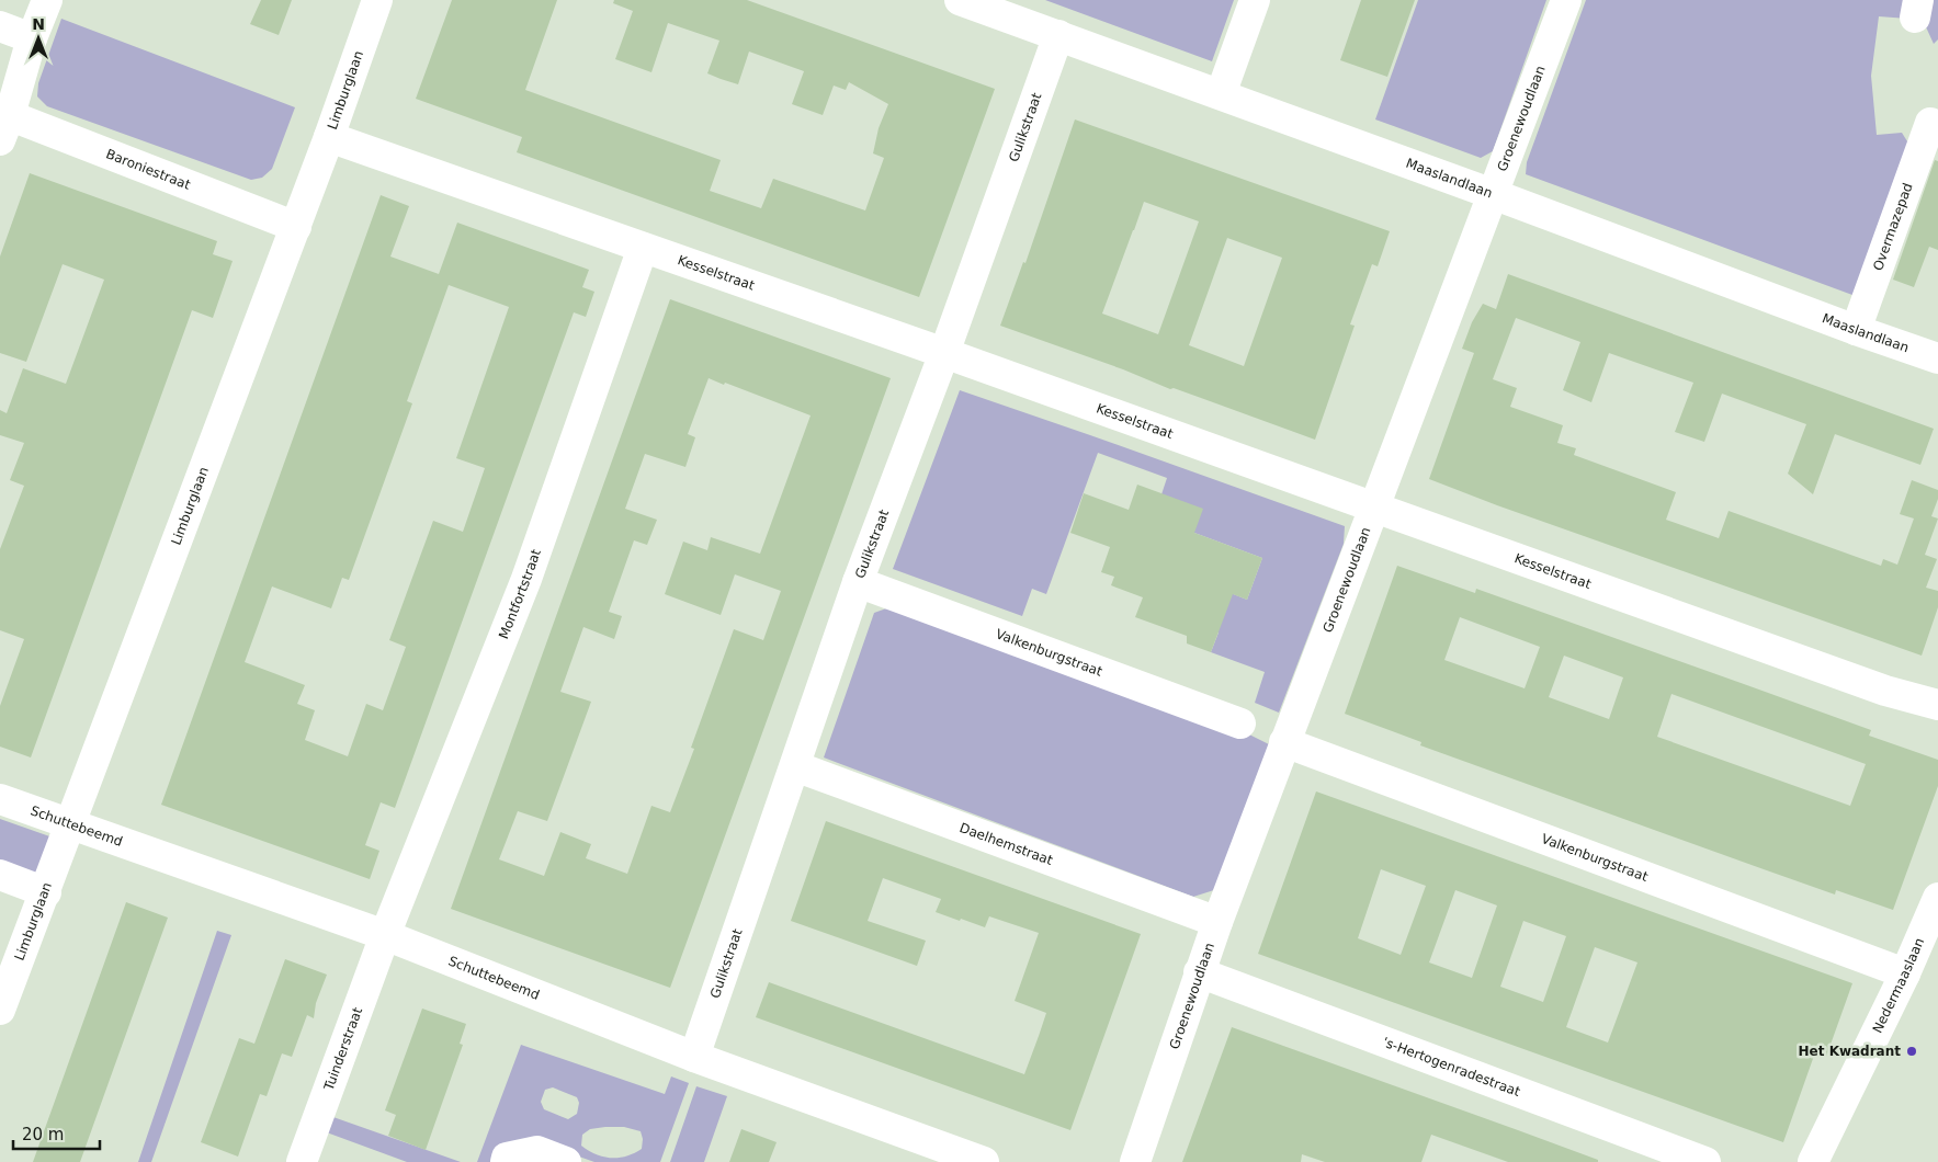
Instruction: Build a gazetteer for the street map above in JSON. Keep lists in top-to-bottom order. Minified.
{"streets":{"street":["Limburglaan","Groenewoudlaan","Gulikstraat","Baroniestraat","Maaslandlaan","Overmazepad","Kesselstraat","Montfortstraat","Valkenburgstraat","Schuttebeemd","Daelhemstraat","Nedermaaslaan","Tuinderstraat","'s-Hertogenradestraat"]},"crossings":[["Limburglaan","Baroniestraat"],["Limburglaan","Kesselstraat"],["Limburglaan","Schuttebeemd"],["Groenewoudlaan","Maaslandlaan"],["Groenewoudlaan","Kesselstraat"],["Groenewoudlaan","Valkenburgstraat"],["Groenewoudlaan","Daelhemstraat"],["Groenewoudlaan","'s-Hertogenradestraat"],["Gulikstraat","Maaslandlaan"],["Gulikstraat","Kesselstraat"],["Gulikstraat","Valkenburgstraat"],["Gulikstraat","Schuttebeemd"],["Gulikstraat","Daelhemstraat"],["Maaslandlaan","Overmazepad"],["Kesselstraat","Montfortstraat"],["Montfortstraat","Schuttebeemd"],["Montfortstraat","Tuinderstraat"],["Valkenburgstraat","Nedermaaslaan"],["Schuttebeemd","Tuinderstraat"]],"places":["Het Kwadrant"],"scale_bar":"20 m","north":"top"}
